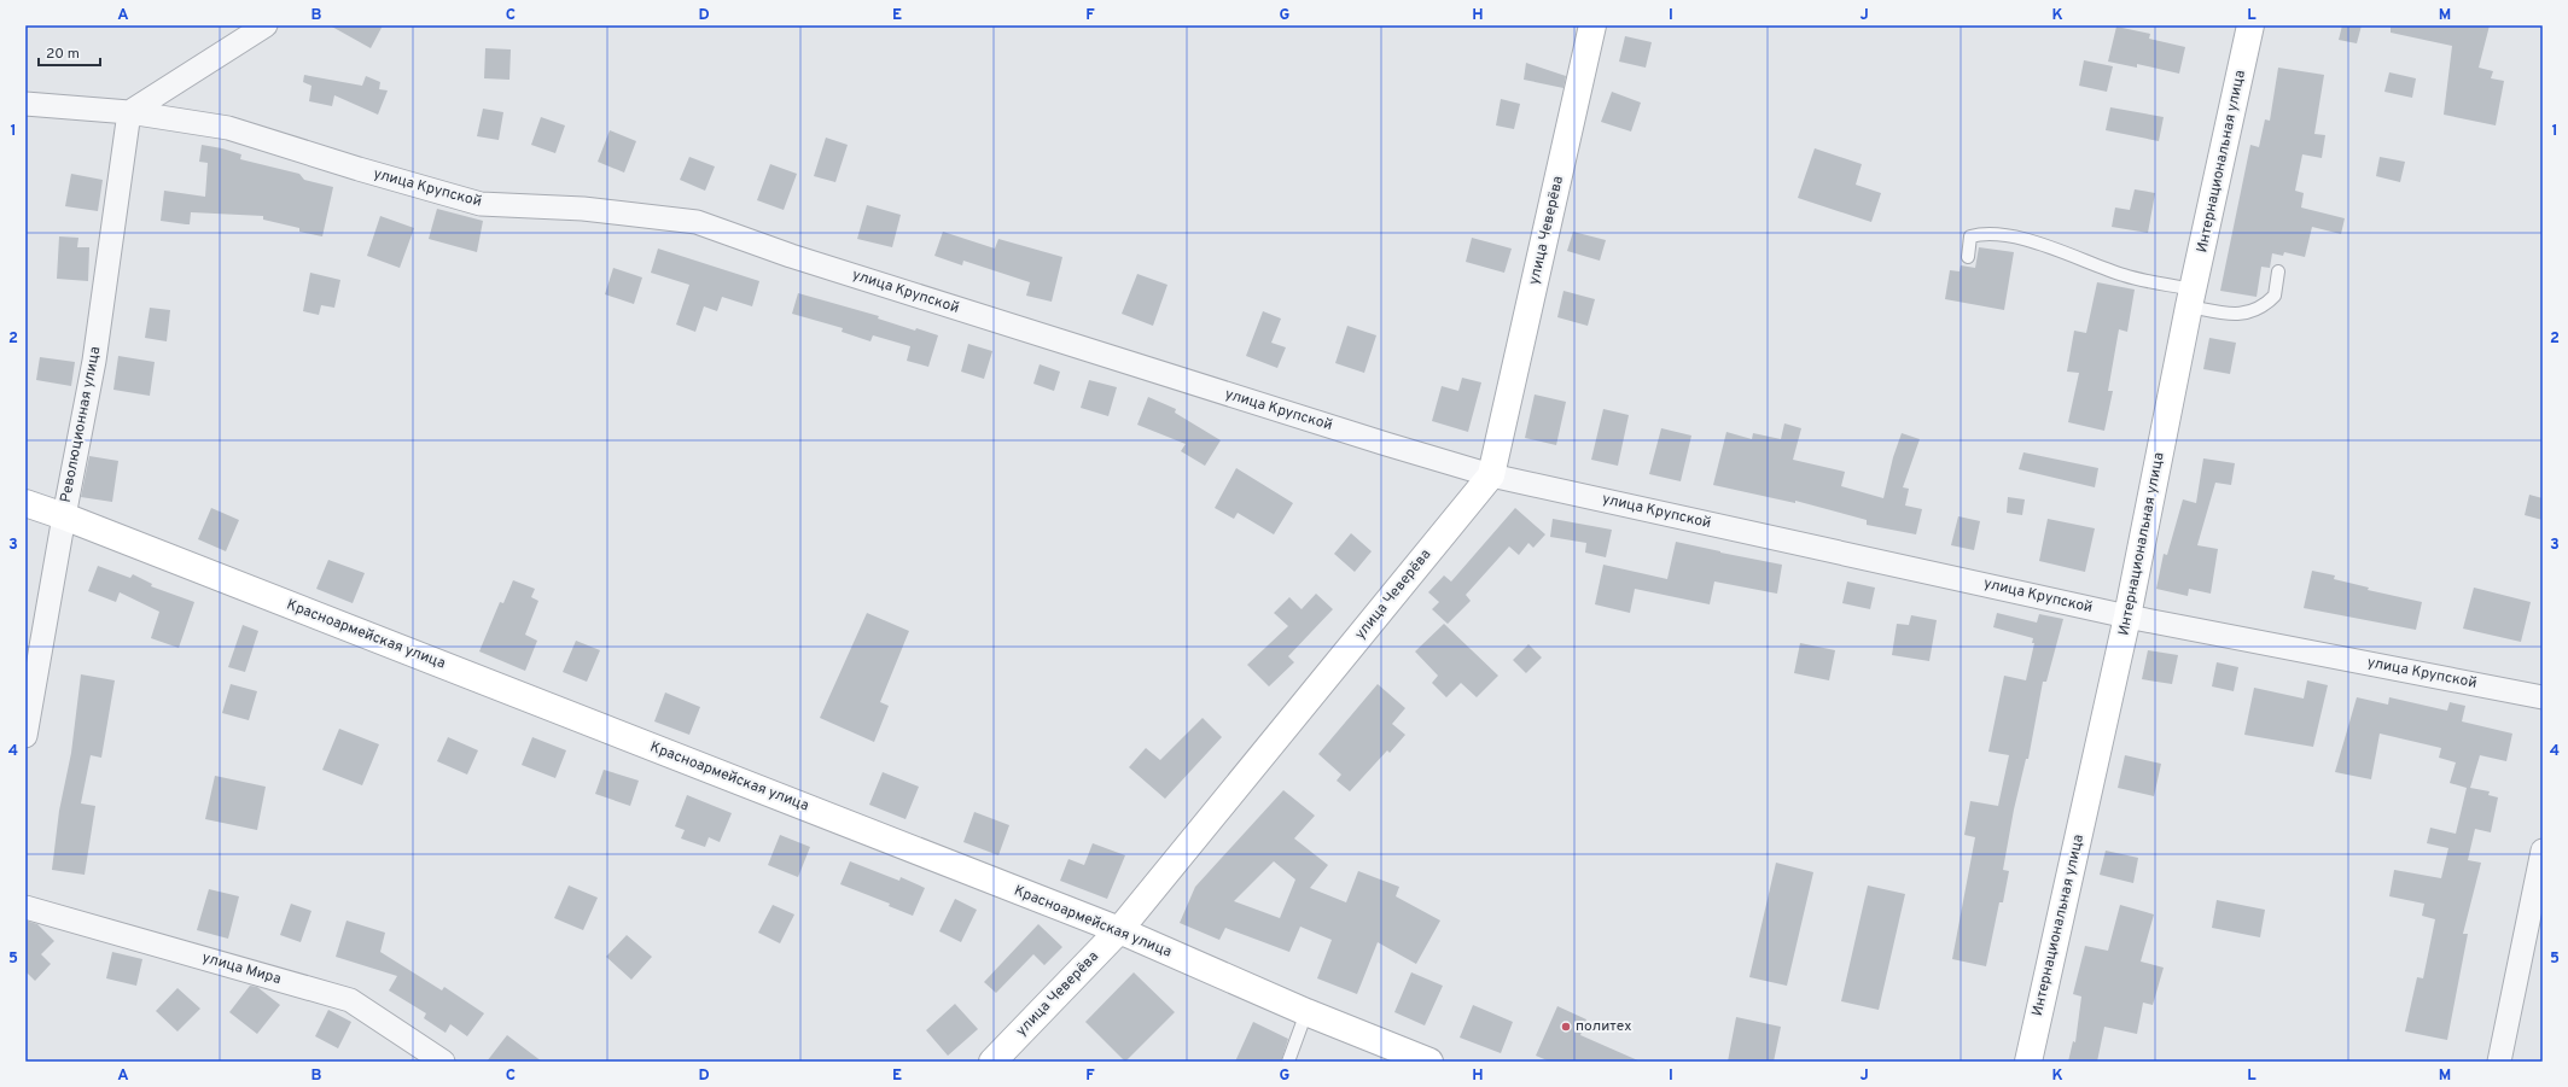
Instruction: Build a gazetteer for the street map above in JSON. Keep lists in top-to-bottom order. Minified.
{"streets":{"main road":["Интернациональная улица","улица Чеверёва","Красноармейская улица"],"street":["улица Крупской","Революционная улица","улица Мира"]},"crossings":[["Интернациональная улица","улица Крупской"],["улица Крупской","улица Чеверёва"],["улица Крупской","Революционная улица"],["улица Чеверёва","Красноармейская улица"],["Революционная улица","Красноармейская улица"]],"places":["политех"],"scale_bar":"20 m","grid":{"columns":["A","B","C","D","E","F","G","H","I","J","K","L","M"],"rows":["1","2","3","4","5"]}}
